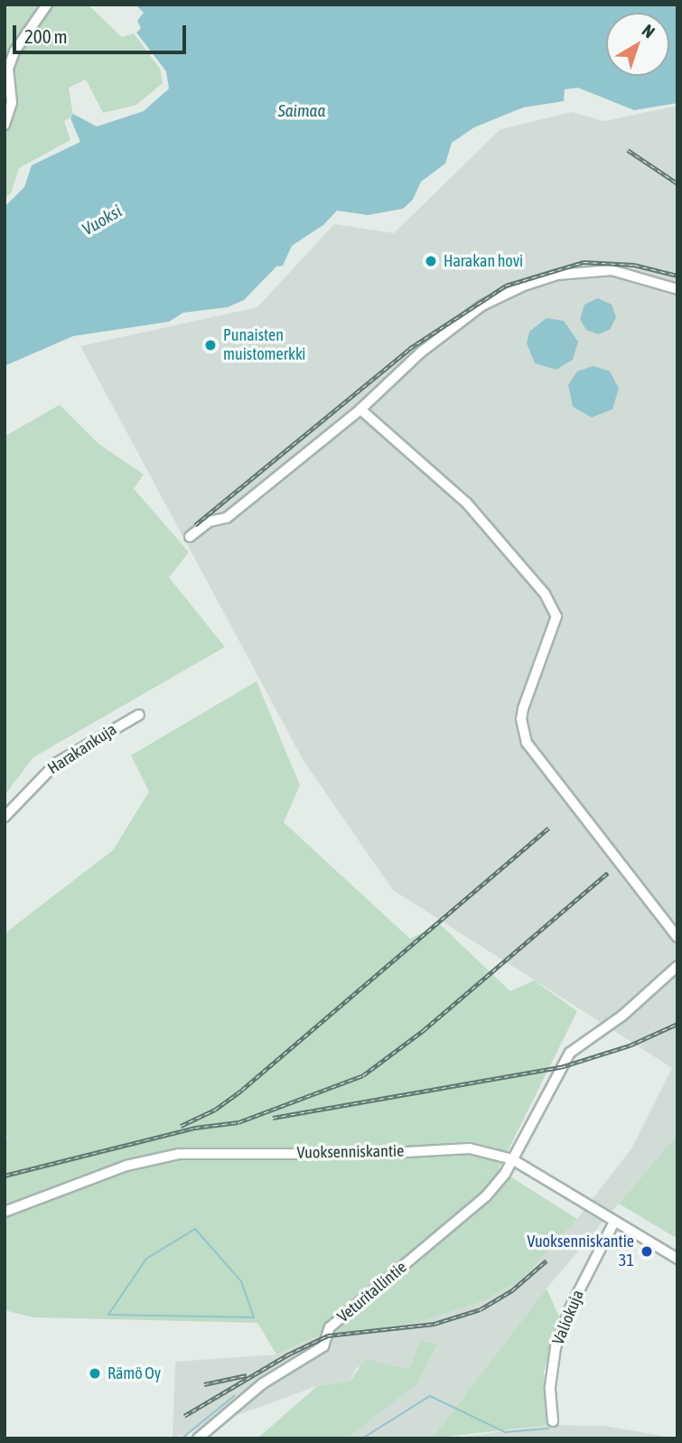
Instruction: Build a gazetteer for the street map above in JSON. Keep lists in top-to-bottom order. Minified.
{"streets":{"street":["Harakankuja","Vuoksenniskantie","Veturitallintie","Valiokuja"]},"crossings":[["Vuoksenniskantie","Veturitallintie"],["Vuoksenniskantie","Valiokuja"]],"water":["Saimaa","Vuoksi"],"places":["Harakan hovi","Punaisten muistomerkki","Vuoksenniskantie 31","Rämö Oy"],"scale_bar":"200 m","north":"top right"}
